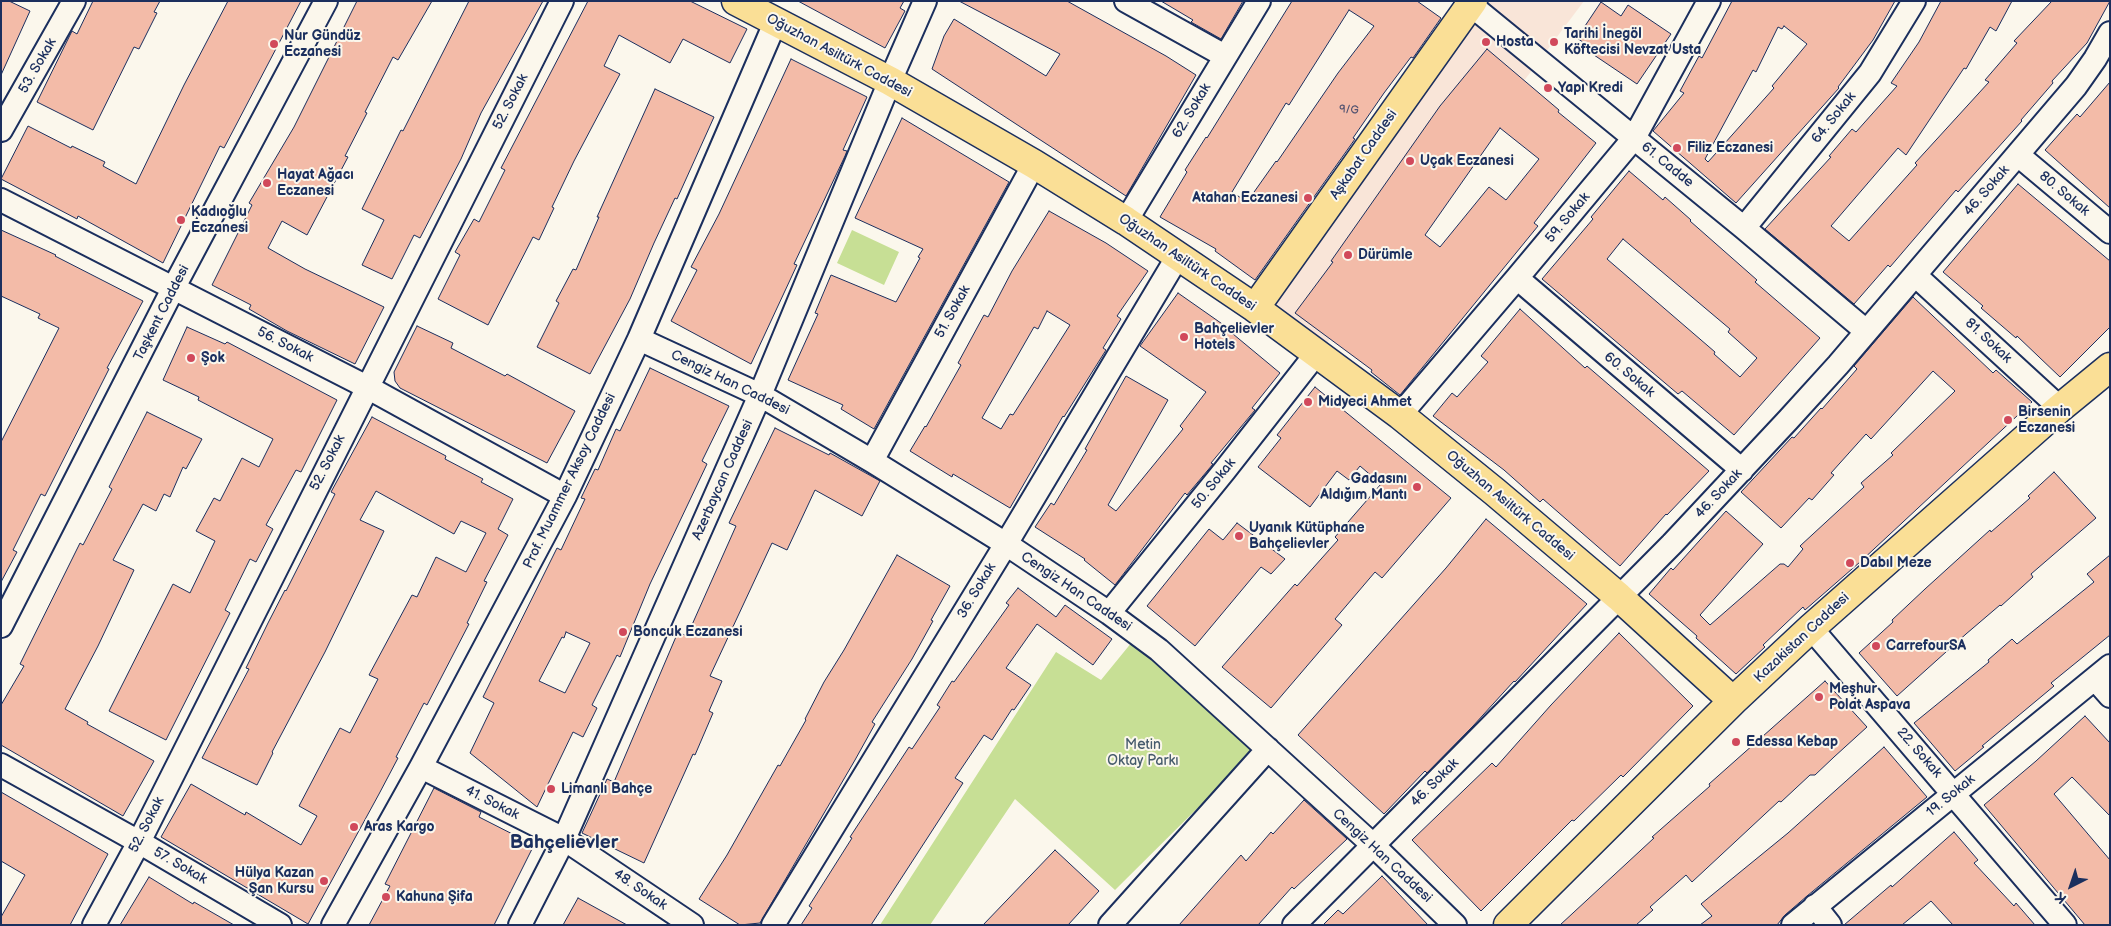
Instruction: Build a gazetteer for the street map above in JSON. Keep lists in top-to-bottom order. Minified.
{"streets":{"main road":["Oğuzhan Asiltürk Caddesi","Aşkabat Caddesi","Kazakistan Caddesi"],"street":["53. Sokak","52. Sokak","62. Sokak","64. Sokak","61. Cadde","46. Sokak","80. Sokak","59. Sokak","51. Sokak","Taşkent Caddesi","81. Sokak","56. Sokak","60. Sokak","Cengiz Han Caddesi","Azerbaycan Caddesi","Prof. Muammer Aksoy Caddesi","50. Sokak","36. Sokak","22. Sokak","19. Sokak","41. Sokak","57. Sokak","48. Sokak"]},"crossings":[["Oğuzhan Asiltürk Caddesi","62. Sokak"],["Oğuzhan Asiltürk Caddesi","Aşkabat Caddesi"],["Oğuzhan Asiltürk Caddesi","46. Sokak"],["Oğuzhan Asiltürk Caddesi","59. Sokak"],["Oğuzhan Asiltürk Caddesi","51. Sokak"],["Oğuzhan Asiltürk Caddesi","Azerbaycan Caddesi"],["Oğuzhan Asiltürk Caddesi","Prof. Muammer Aksoy Caddesi"],["Oğuzhan Asiltürk Caddesi","50. Sokak"],["Oğuzhan Asiltürk Caddesi","36. Sokak"],["Oğuzhan Asiltürk Caddesi","Kazakistan Caddesi"],["52. Sokak","56. Sokak"],["52. Sokak","57. Sokak"],["64. Sokak","61. Cadde"],["Aşkabat Caddesi","61. Cadde"],["61. Cadde","46. Sokak"],["61. Cadde","59. Sokak"],["46. Sokak","80. Sokak"],["46. Sokak","81. Sokak"],["46. Sokak","60. Sokak"],["46. Sokak","Cengiz Han Caddesi"],["59. Sokak","60. Sokak"],["51. Sokak","Cengiz Han Caddesi"],["Taşkent Caddesi","56. Sokak"],["81. Sokak","Kazakistan Caddesi"],["56. Sokak","Prof. Muammer Aksoy Caddesi"],["Cengiz Han Caddesi","Azerbaycan Caddesi"],["Cengiz Han Caddesi","Prof. Muammer Aksoy Caddesi"],["Cengiz Han Caddesi","50. Sokak"],["Cengiz Han Caddesi","36. Sokak"],["Azerbaycan Caddesi","41. Sokak"],["Azerbaycan Caddesi","48. Sokak"],["Prof. Muammer Aksoy Caddesi","41. Sokak"],["Kazakistan Caddesi","22. Sokak"],["22. Sokak","19. Sokak"],["41. Sokak","48. Sokak"]],"districts":["Bahçelievler"],"parks":["Metin Oktay Parkı"],"places":["Hosta","Tarihi İnegöl Köftecisi Nevzat Usta","Nur Gündüz Eczanesi","Yapı Kredi","Filiz Eczanesi","Uçak Eczanesi","Hayat Ağacı Eczanesi","Atahan Eczanesi","Kadıoğlu Eczanesi","Dürümle","Bahçelievler Hotels","Şok","Midyeci Ahmet","Birsenin Eczanesi","Gadasını Aldığım Mantı","Uyanık Kütüphane Bahçelievler","Dabıl Meze","Boncuk Eczanesi","CarrefourSA","Meşhur Polat Aspava","Edessa Kebap","Limanlı Bahçe","Aras Kargo","Hülya Kazan Şan Kursu","Kahuna Şifa"],"house_numbers":["9/G"],"north":"bottom left"}
